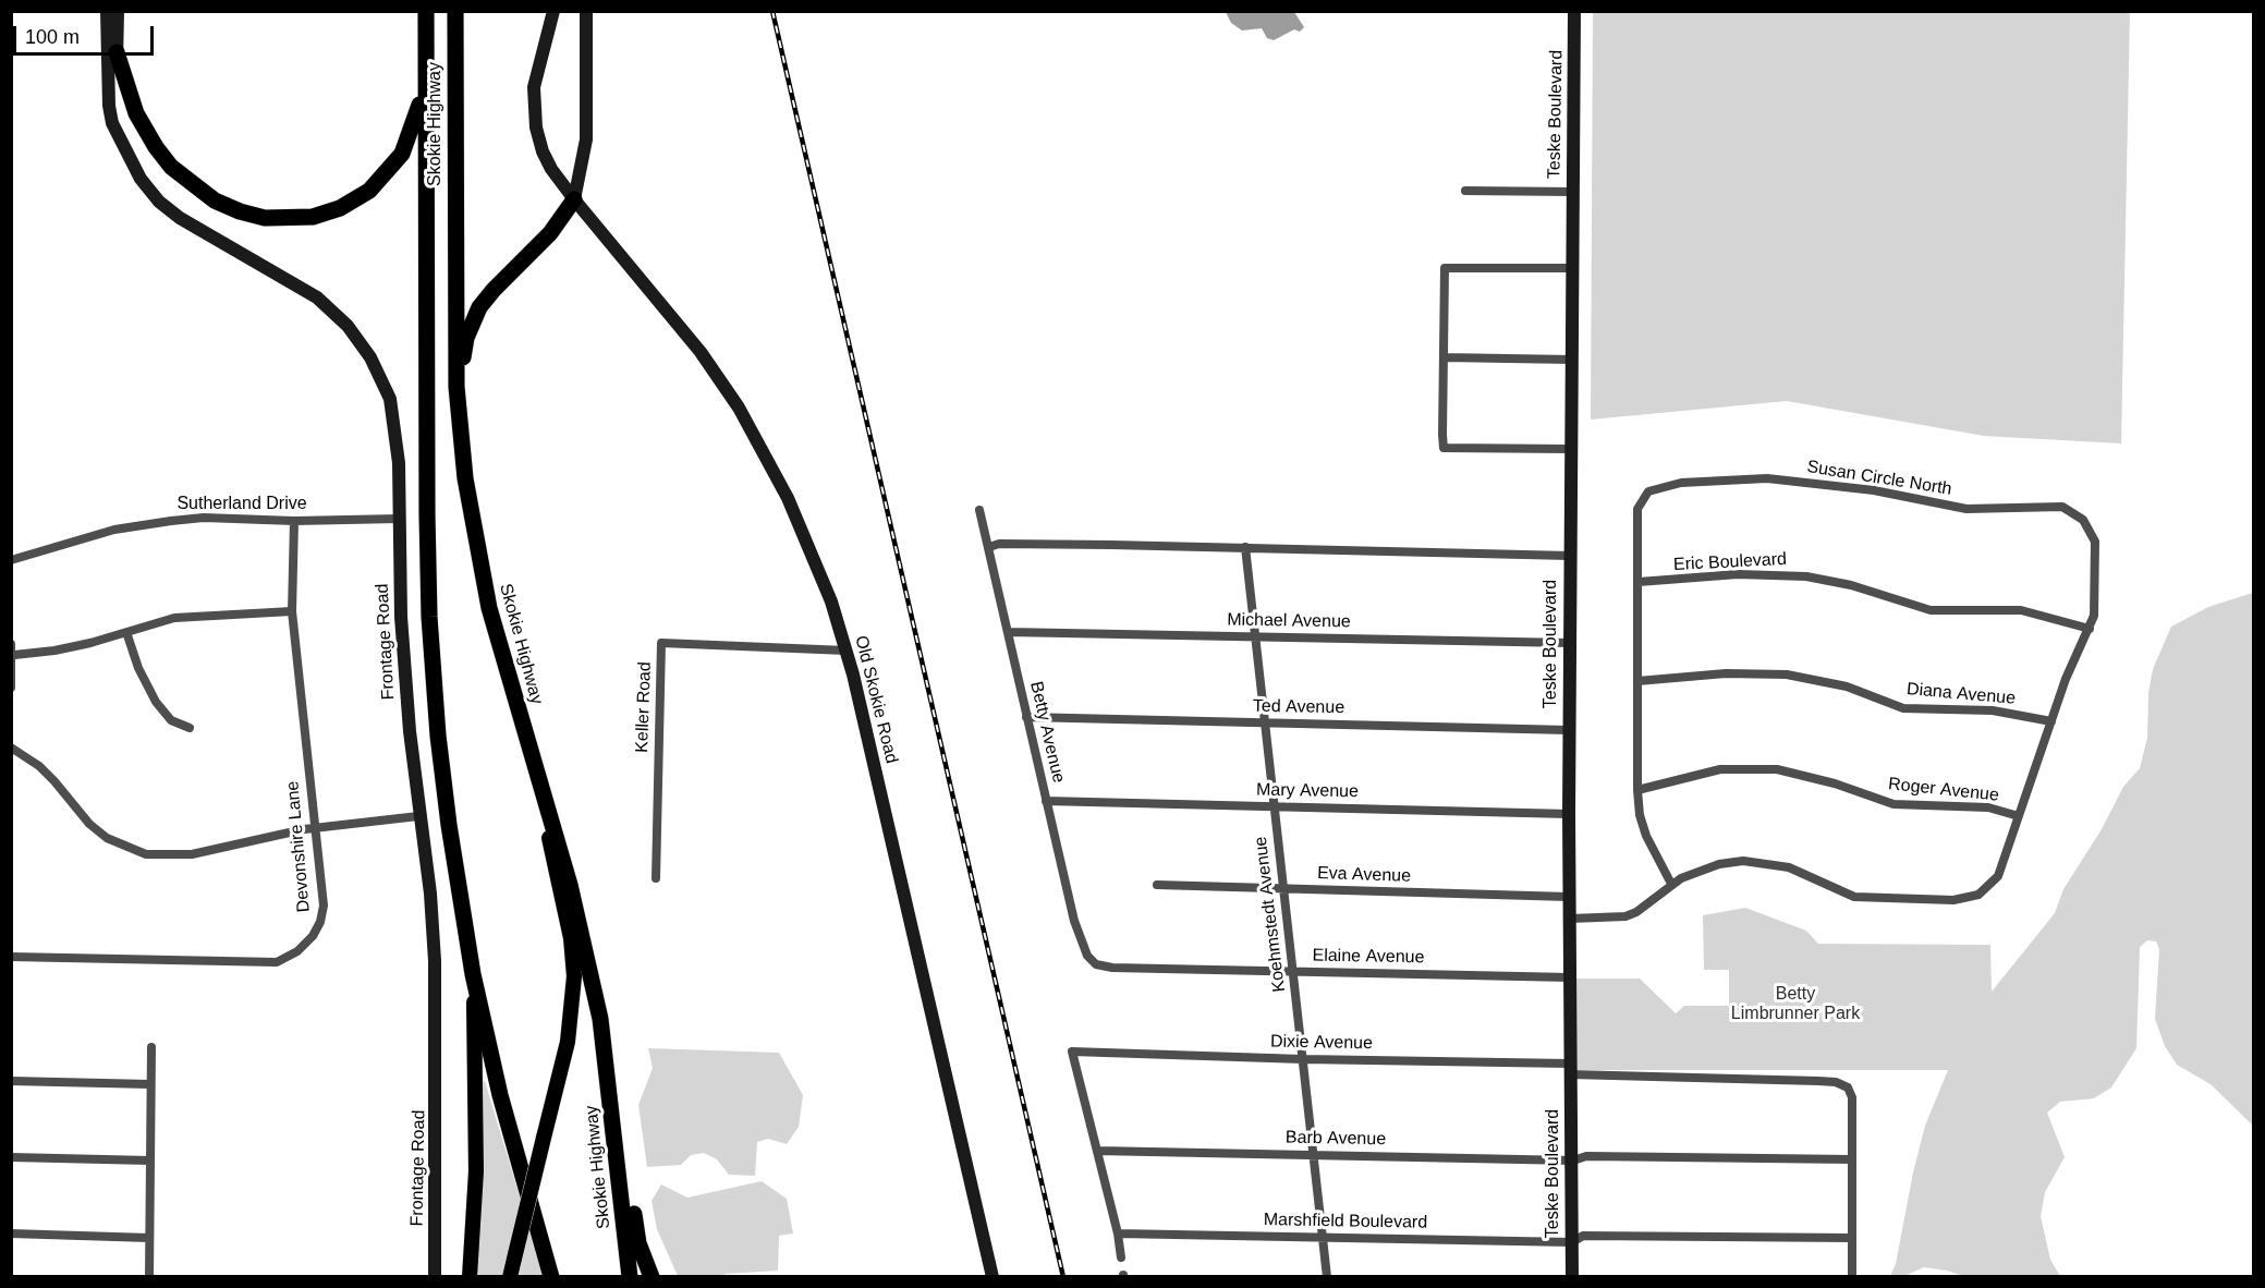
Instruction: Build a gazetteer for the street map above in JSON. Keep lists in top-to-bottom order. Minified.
{"streets":{"highway":["Skokie Highway"],"street":["Teske Boulevard","Susan Circle North","Sutherland Drive","Eric Boulevard","Michael Avenue","Frontage Road","Diana Avenue","Old Skokie Road","Keller Road","Ted Avenue","Betty Avenue","Roger Avenue","Mary Avenue","Devonshire Lane","Eva Avenue","Koehmstedt Avenue","Elaine Avenue","Dixie Avenue","Barb Avenue","Marshfield Boulevard"]},"crossings":[["Teske Boulevard","Susan Circle North"],["Teske Boulevard","Michael Avenue"],["Teske Boulevard","Ted Avenue"],["Teske Boulevard","Mary Avenue"],["Teske Boulevard","Eva Avenue"],["Teske Boulevard","Elaine Avenue"],["Teske Boulevard","Dixie Avenue"],["Teske Boulevard","Barb Avenue"],["Teske Boulevard","Marshfield Boulevard"],["Susan Circle North","Eric Boulevard"],["Susan Circle North","Diana Avenue"],["Susan Circle North","Roger Avenue"],["Sutherland Drive","Frontage Road"],["Sutherland Drive","Devonshire Lane"],["Michael Avenue","Betty Avenue"],["Michael Avenue","Koehmstedt Avenue"],["Old Skokie Road","Keller Road"],["Ted Avenue","Betty Avenue"],["Ted Avenue","Koehmstedt Avenue"],["Betty Avenue","Mary Avenue"],["Betty Avenue","Elaine Avenue"],["Mary Avenue","Koehmstedt Avenue"],["Eva Avenue","Koehmstedt Avenue"],["Koehmstedt Avenue","Elaine Avenue"],["Koehmstedt Avenue","Dixie Avenue"],["Koehmstedt Avenue","Barb Avenue"],["Koehmstedt Avenue","Marshfield Boulevard"],["Dixie Avenue","Barb Avenue"]],"parks":["Betty Limbrunner Park"],"scale_bar":"100 m"}
